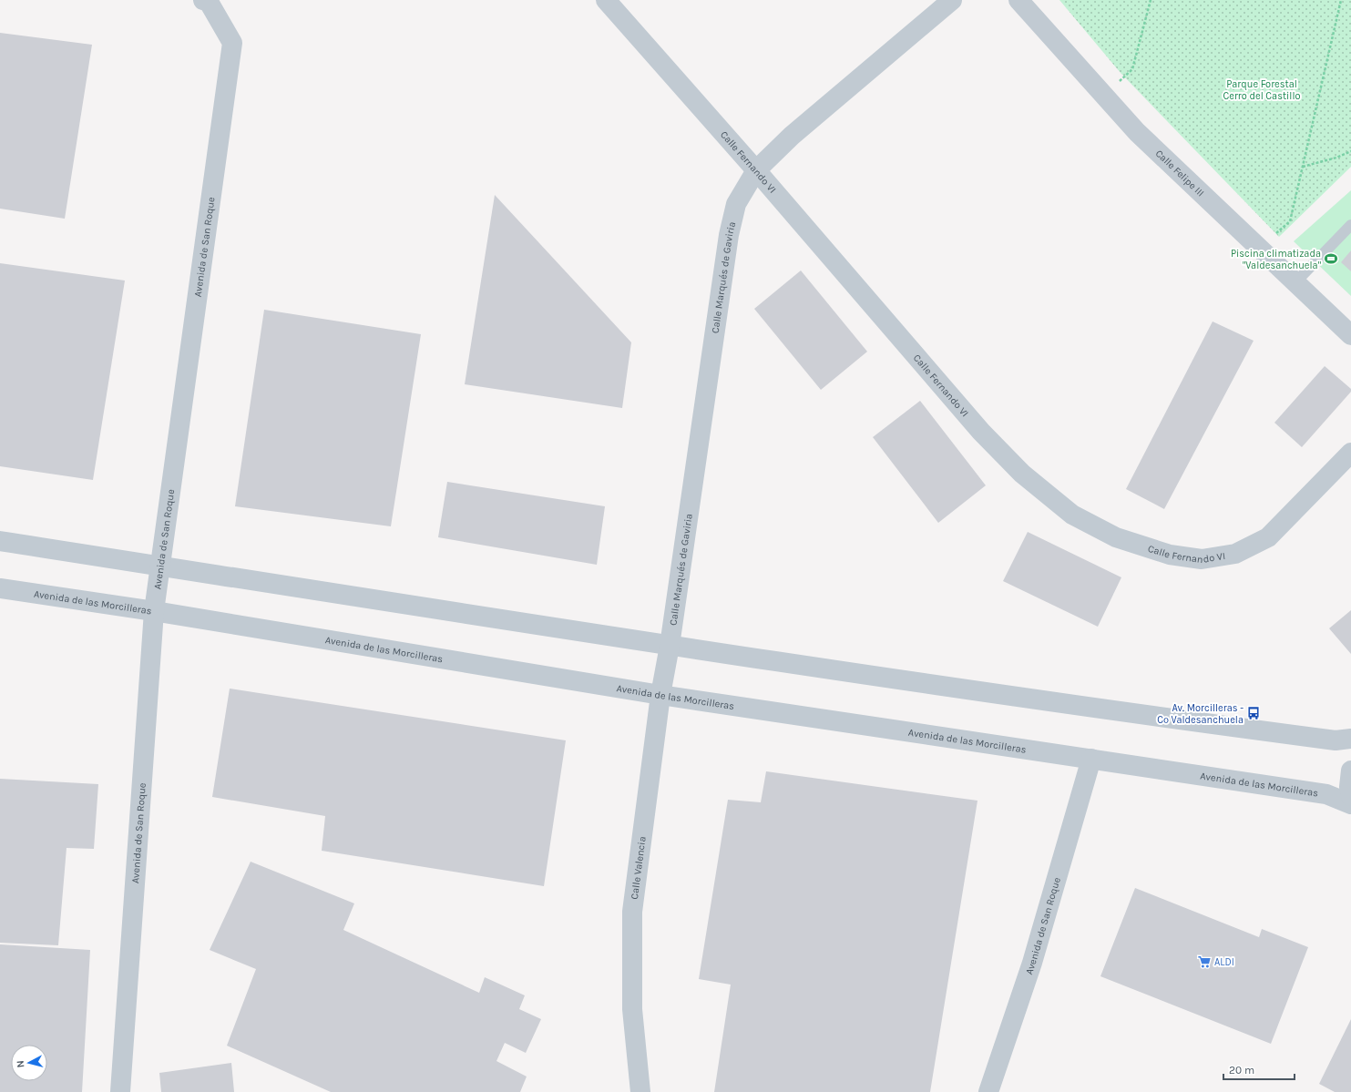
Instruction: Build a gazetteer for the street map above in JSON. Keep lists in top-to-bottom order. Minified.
{"streets":{"street":["Calle Fernando VI","Calle Felipe III","Avenida de San Roque","Calle Marqués de Gaviria","Avenida de las Morcilleras","Calle Valencia"]},"crossings":[["Calle Fernando VI","Calle Marqués de Gaviria"],["Avenida de San Roque","Avenida de las Morcilleras"],["Calle Marqués de Gaviria","Calle Valencia"],["Avenida de las Morcilleras","Calle Valencia"]],"parks":["Parque Forestal Cerro del Castillo"],"places":{"sports":["Piscina climatizada \"Valdesanchuela\""],"bus stop":["Av. Morcilleras - Cº Valdesanchuela"],"supermarket":["ALDI"]},"scale_bar":"20 m","north":"left"}
